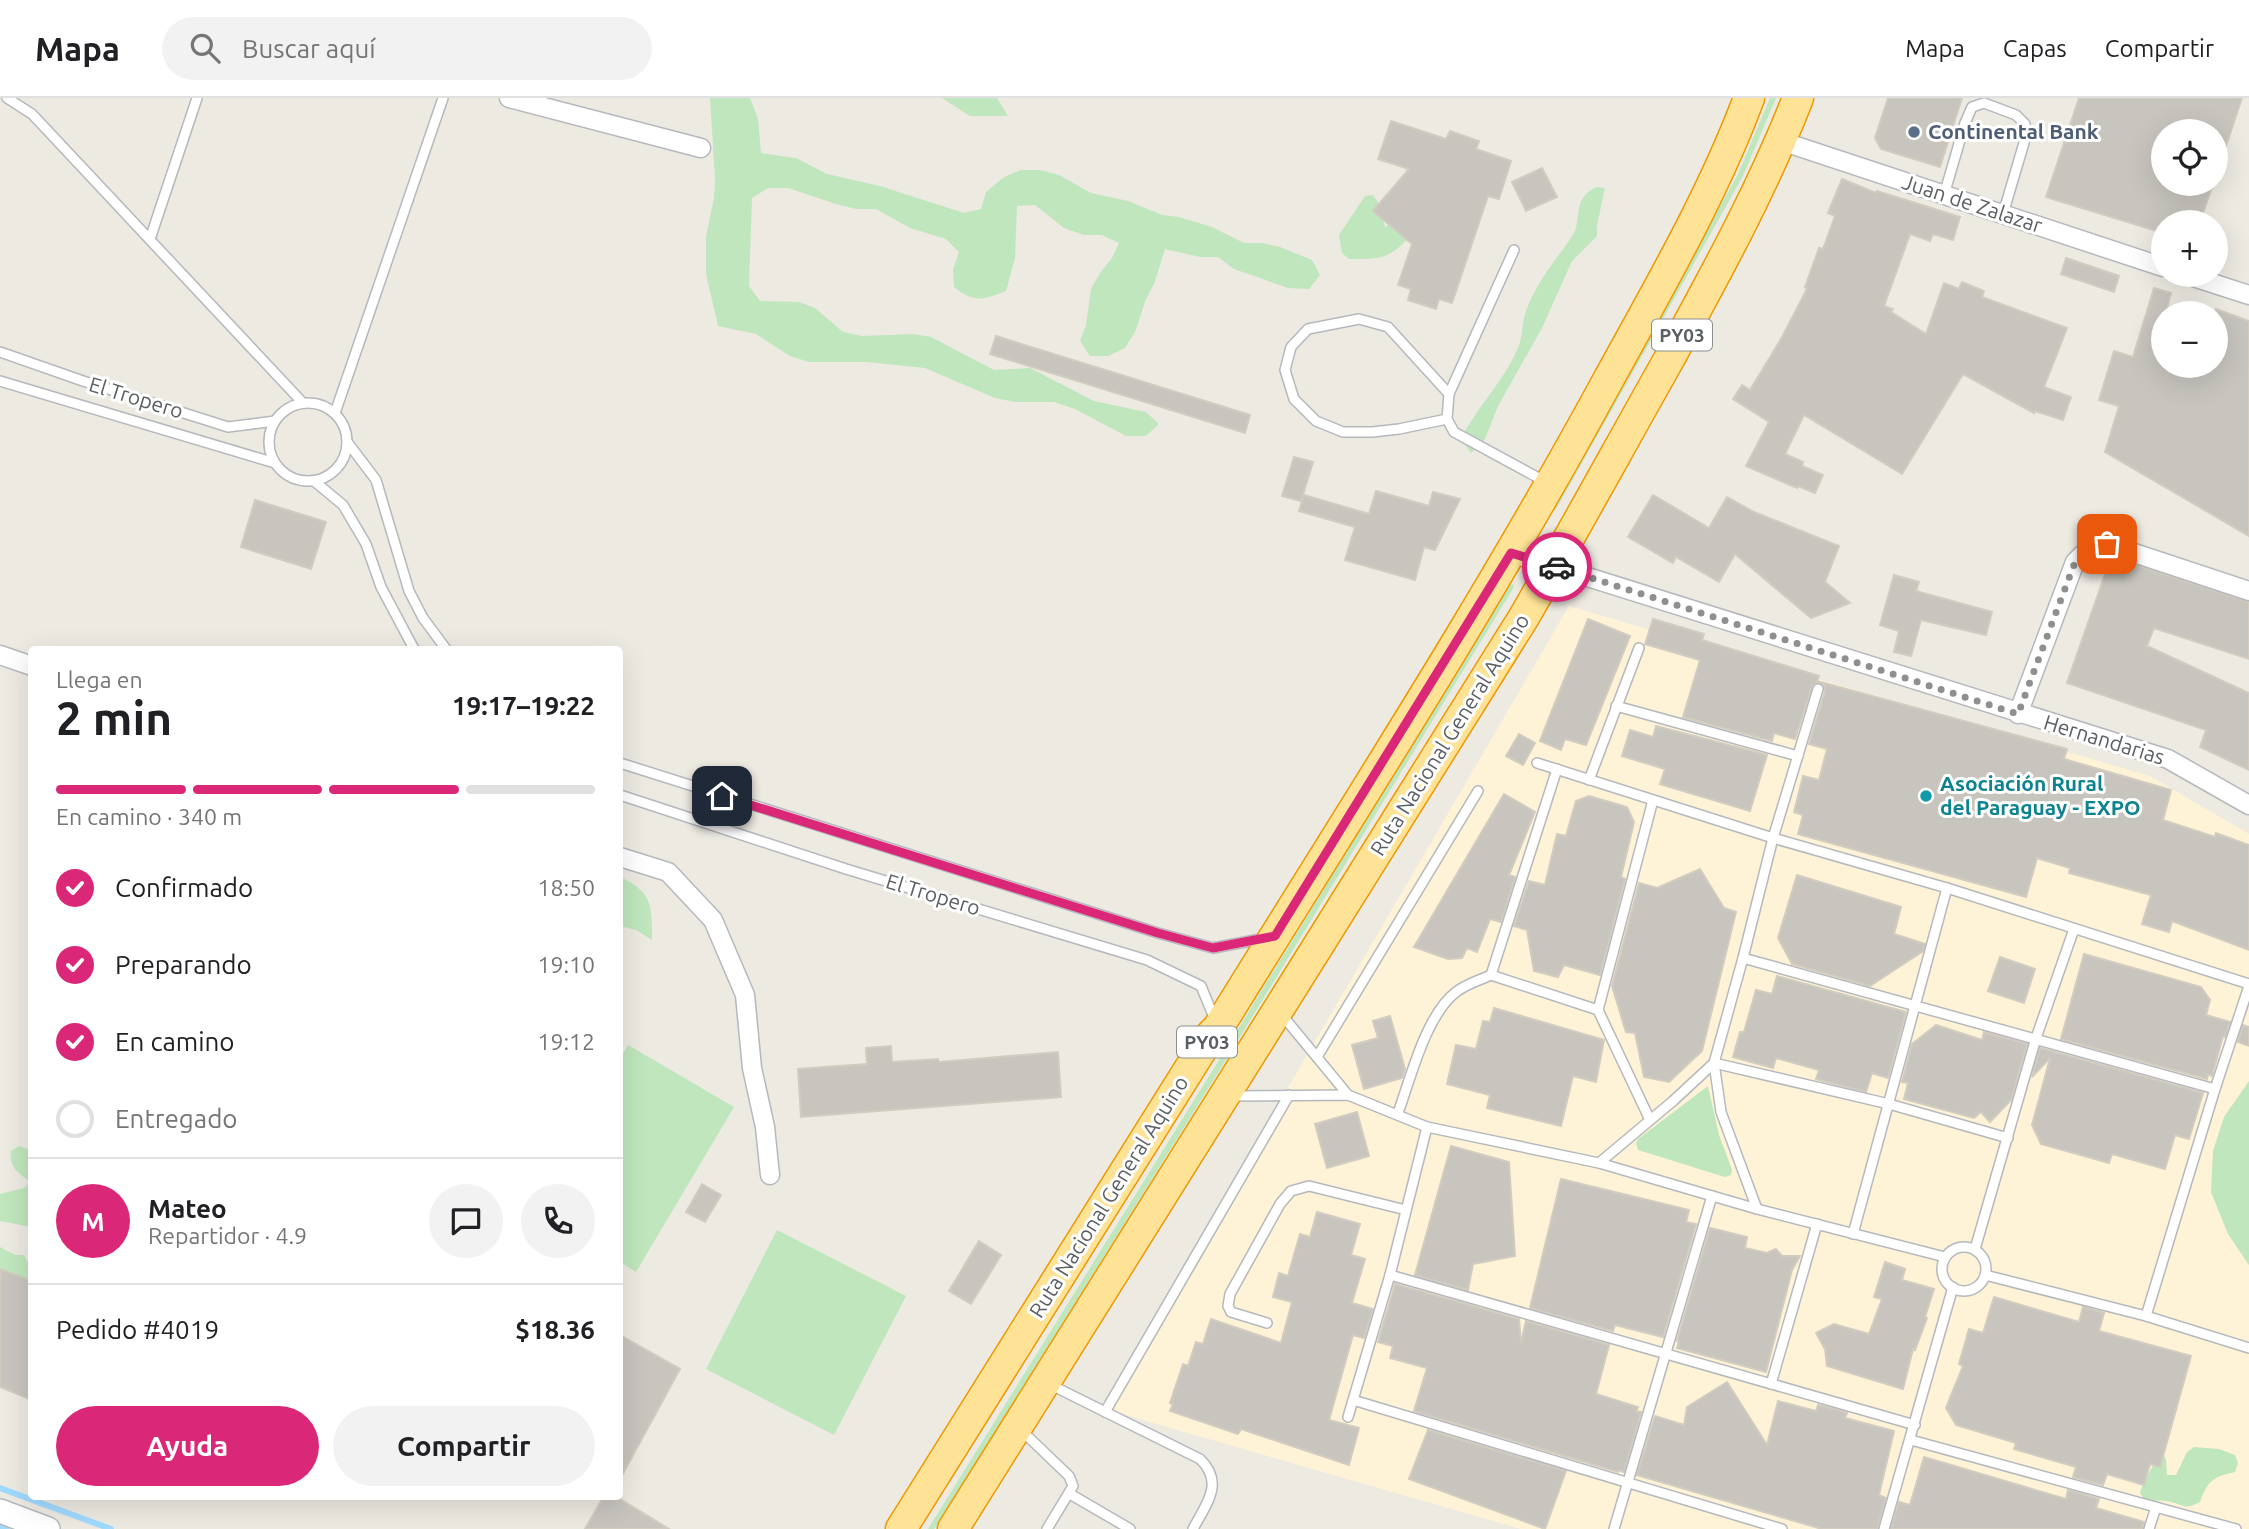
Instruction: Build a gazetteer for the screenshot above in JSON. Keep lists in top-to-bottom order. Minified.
{"streets":{"highway":["PY03","Ruta Nacional General Aquino"],"street":["Juan de Zalazar","Hernandarias"],"lane":["El Tropero"]},"crossings":[["Juan de Zalazar","Ruta Nacional General Aquino"],["El Tropero","Ruta Nacional General Aquino"],["Ruta Nacional General Aquino","Hernandarias"]],"places":["Continental Bank","Asociación Rural del Paraguay - EXPO"],"page":{"header":"Mapa","search":"Buscar aquí","nav":["Mapa","Capas","Compartir"],"map_buttons":["+","−"],"heading":["2 min","Llega en","19:17–19:22"],"panel":["Mateo","Repartidor · 4.9","Pedido #4019","$18.36"],"bar":"En camino · 340 m","list":[["Confirmado","18:50"],["Preparando","19:10"],["En camino","19:12"],"Entregado"],"round":"M","buttons":["Ayuda","Compartir"]}}
